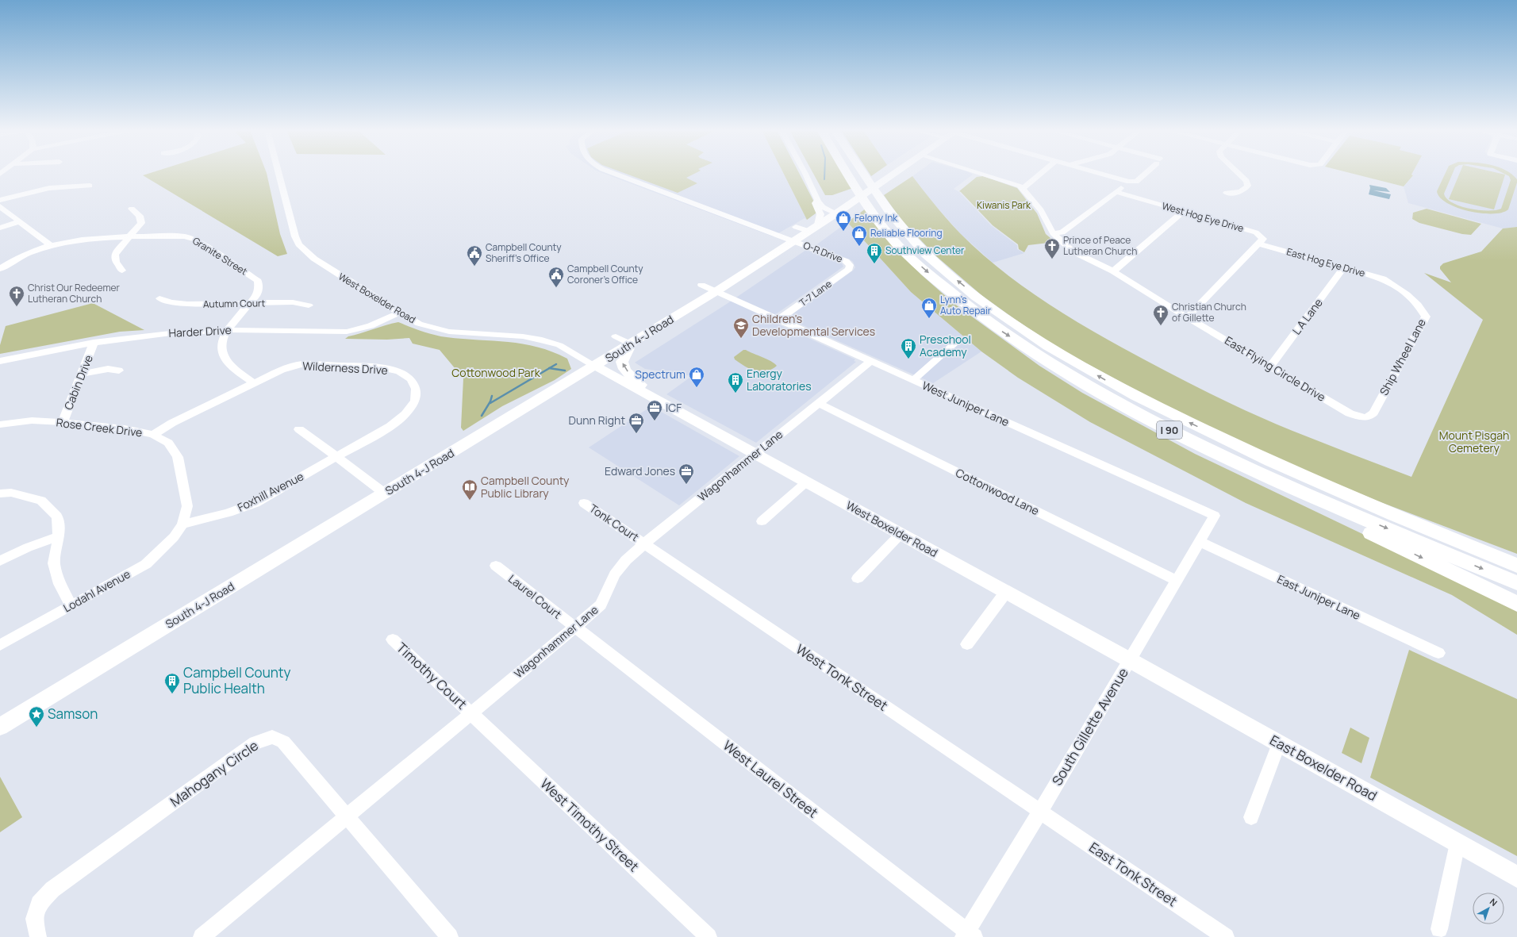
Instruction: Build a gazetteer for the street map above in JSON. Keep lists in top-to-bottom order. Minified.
{"streets":{"highway":["I 90"],"main road":["West Boxelder Road","South 4-J Road","East Boxelder Road"],"street":["West Hog Eye Drive","O-R Drive","Granite Street","East Hog Eye Drive","T-7 Lane","Autumn Court","L A Lane","Harder Drive","Ship Wheel Lane","Wilderness Drive","East Flying Circle Drive","Cabin Drive","West Juniper Lane","Rose Creek Drive","Wagonhammer Lane","Foxhill Avenue","Cottonwood Lane","Tonk Court","Lodahl Avenue","Laurel Court","East Juniper Lane","Timothy Court","West Tonk Street","South Gillette Avenue","Mahogany Circle","West Laurel Street","West Timothy Street","East Tonk Street"]},"crossings":[["West Hog Eye Drive","East Hog Eye Drive"],["O-R Drive","T-7 Lane"],["O-R Drive","South 4-J Road"],["Granite Street","Autumn Court"],["Granite Street","Harder Drive"],["Granite Street","Wilderness Drive"],["East Hog Eye Drive","L A Lane"],["East Hog Eye Drive","Ship Wheel Lane"],["T-7 Lane","West Juniper Lane"],["West Boxelder Road","Harder Drive"],["West Boxelder Road","South 4-J Road"],["West Boxelder Road","Wagonhammer Lane"],["West Boxelder Road","South Gillette Avenue"],["West Boxelder Road","East Boxelder Road"],["L A Lane","East Flying Circle Drive"],["Harder Drive","Cabin Drive"],["South 4-J Road","West Juniper Lane"],["Ship Wheel Lane","East Flying Circle Drive"],["Wilderness Drive","Rose Creek Drive"],["Wilderness Drive","Foxhill Avenue"],["Cabin Drive","Rose Creek Drive"],["West Juniper Lane","Wagonhammer Lane"],["West Juniper Lane","South Gillette Avenue"],["Rose Creek Drive","Foxhill Avenue"],["Rose Creek Drive","Lodahl Avenue"],["Wagonhammer Lane","Cottonwood Lane"],["Wagonhammer Lane","Tonk Court"],["Wagonhammer Lane","Laurel Court"],["Wagonhammer Lane","Timothy Court"],["Wagonhammer Lane","West Tonk Street"],["Wagonhammer Lane","Mahogany Circle"],["Wagonhammer Lane","West Laurel Street"],["Wagonhammer Lane","West Timothy Street"],["Foxhill Avenue","Lodahl Avenue"],["Cottonwood Lane","South Gillette Avenue"],["Tonk Court","West Tonk Street"],["Laurel Court","West Laurel Street"],["East Juniper Lane","South Gillette Avenue"],["Timothy Court","West Timothy Street"],["West Tonk Street","South Gillette Avenue"],["West Tonk Street","East Tonk Street"],["South Gillette Avenue","East Boxelder Road"],["South Gillette Avenue","West Laurel Street"],["South Gillette Avenue","East Tonk Street"]],"parks":["Kiwanis Park","Cottonwood Park","Mount Pisgah Cemetery"],"places":{"shop":["Felony Ink","Reliable Flooring","Lynn's Auto Repair","Spectrum"],"church":["Prince of Peace Lutheran Church","Christ Our Redeemer Lutheran Church","Christian Church of Gillette"],"building":["Southview Center","Preschool Academy","Energy Laboratories","Campbell County Public Health"],"public building":["Campbell County Sheriff's Office","Campbell County Coroner's Office"],"school or university":["Children's Developmental Services"],"office":["ICF","Dunn Right","Edward Jones"],"library":["Campbell County Public Library"],"place":["Samson"]},"north":"top right"}
